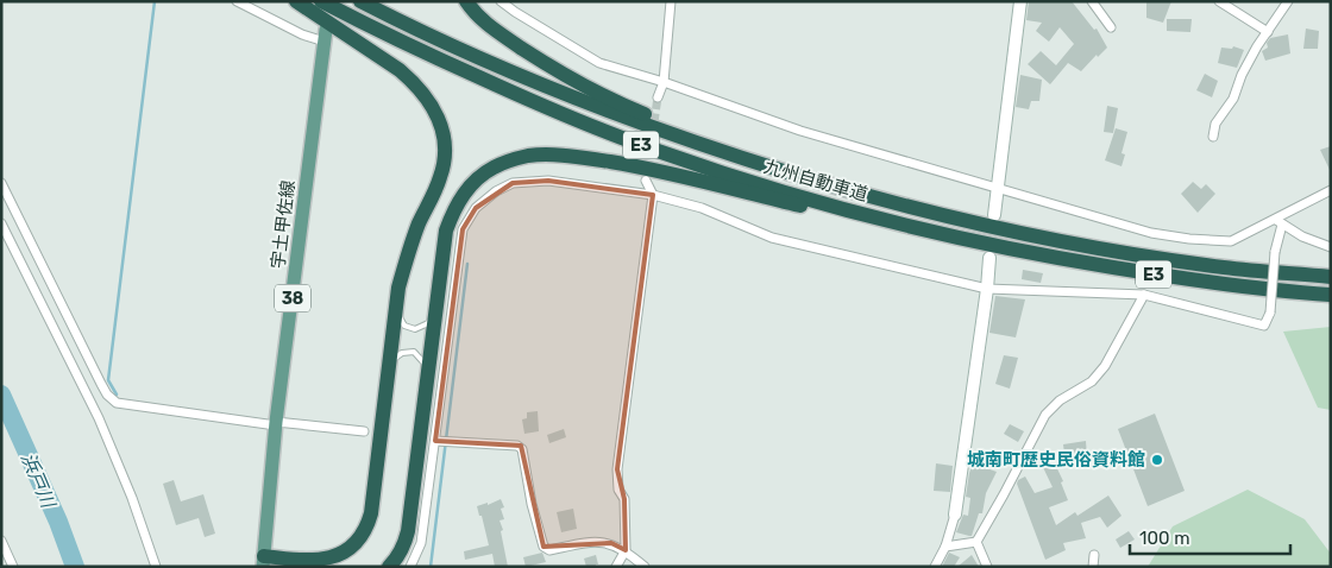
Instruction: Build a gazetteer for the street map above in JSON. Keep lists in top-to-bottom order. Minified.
{"streets":{"highway":["E3","九州自動車道"],"main road":["宇土甲佐線","38"]},"water":["浜戸川"],"places":["城南町歴史民俗資料館"],"scale_bar":"100 m"}
